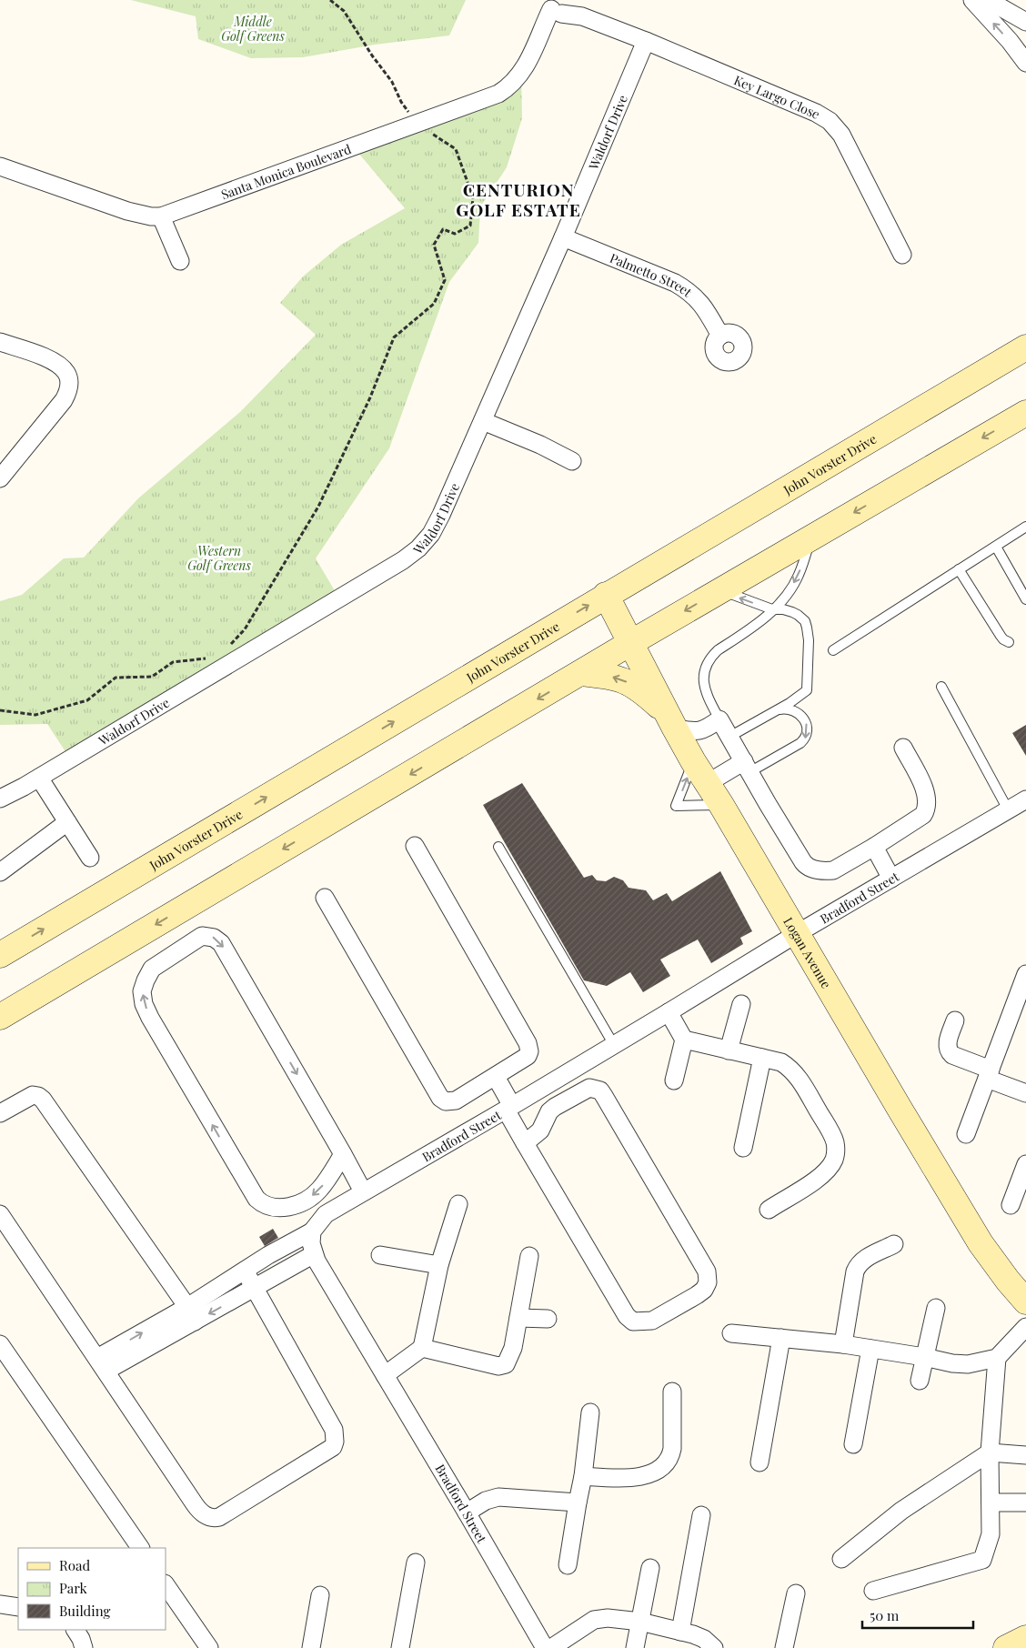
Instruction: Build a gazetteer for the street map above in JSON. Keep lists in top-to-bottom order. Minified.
{"streets":{"main road":["John Vorster Drive","Logan Avenue"],"street":["Key Largo Close","Waldorf Drive","Santa Monica Boulevard","Palmetto Street","Bradford Street"]},"crossings":[["Key Largo Close","Waldorf Drive"],["Key Largo Close","Santa Monica Boulevard"],["Waldorf Drive","Palmetto Street"],["John Vorster Drive","Logan Avenue"],["Bradford Street","Logan Avenue"]],"districts":["CENTURION GOLF ESTATE"],"parks":["Middle Golf Greens","Western Golf Greens"],"legend":["Road","Park","Building"],"scale_bar":"50 m"}
